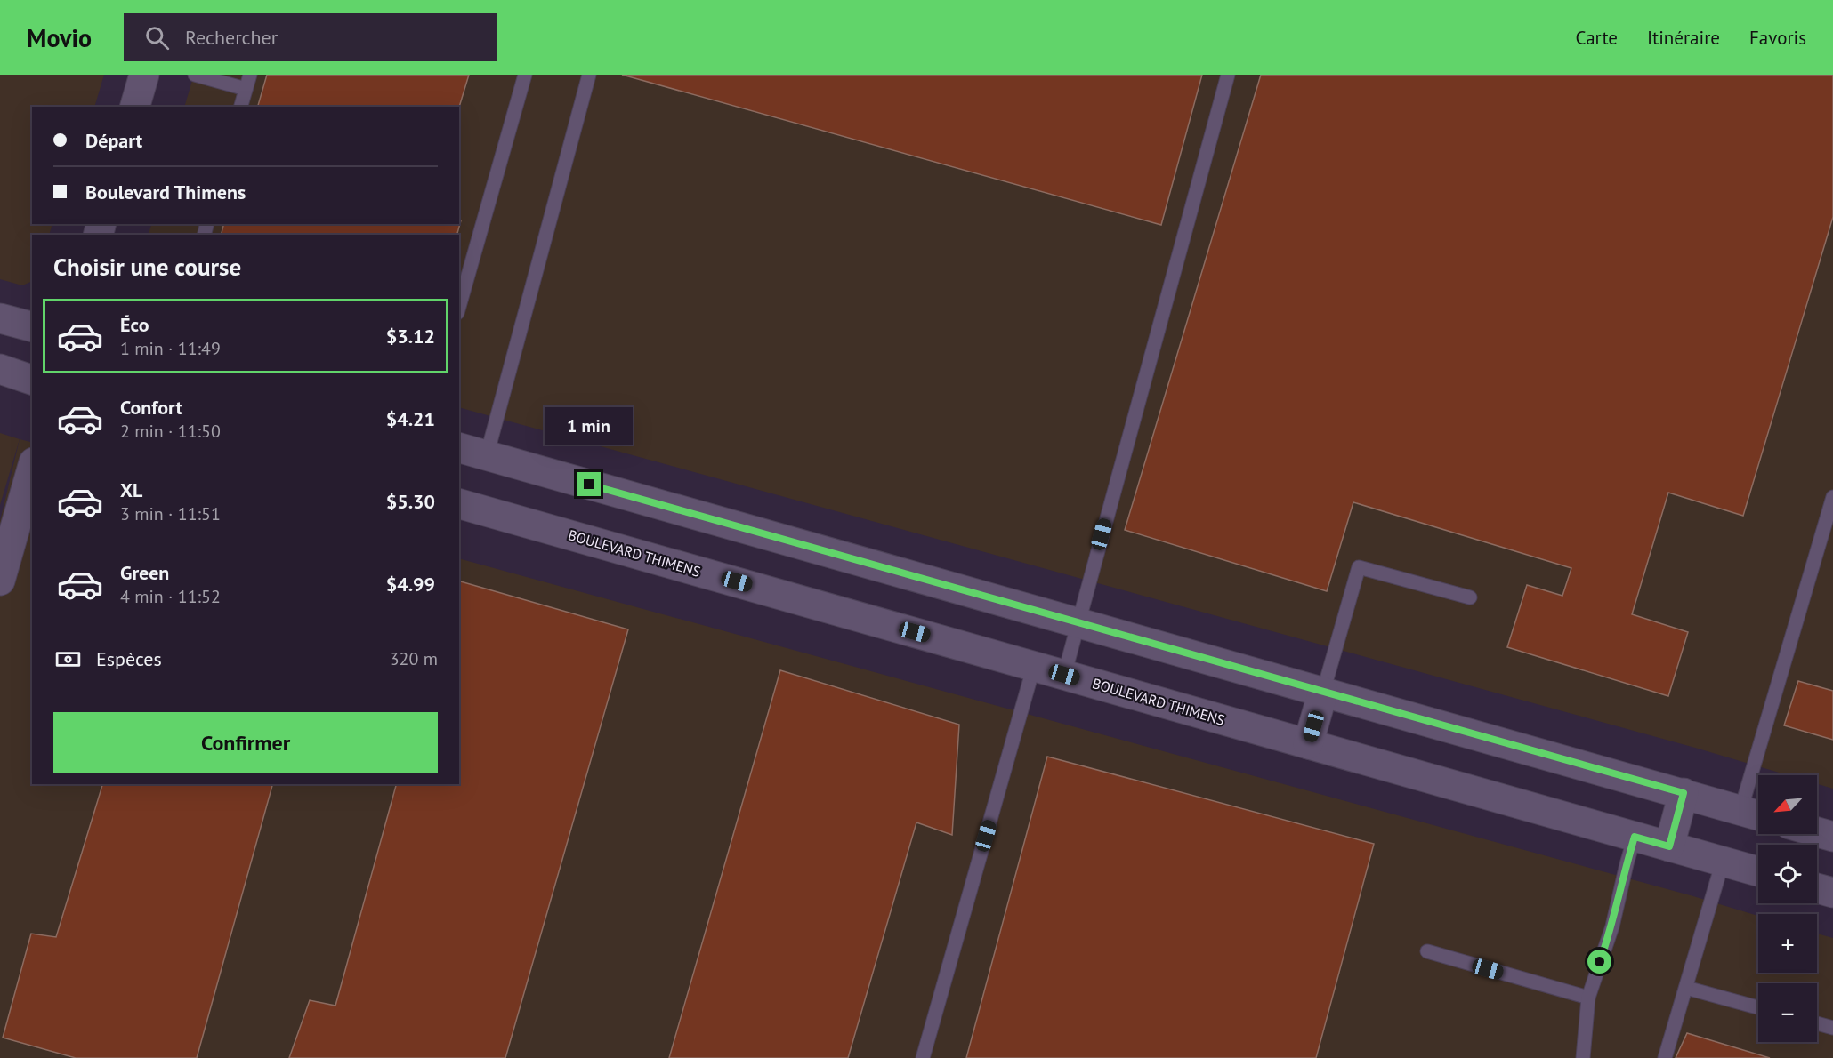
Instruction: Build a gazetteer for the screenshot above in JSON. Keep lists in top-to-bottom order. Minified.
{"streets":{"street":["BOULEVARD THIMENS"]},"north":"bottom left","page":{"header":"Movio","search":"Rechercher","nav":["Carte","Itinéraire","Favoris"],"banner":["Départ","Boulevard Thimens"],"heading":"Choisir une course","list":[{"name":"Éco","note":"1 min · 11:49","value":"$3.12"},{"name":"Confort","note":"2 min · 11:50","value":"$4.21"},{"name":"XL","note":"3 min · 11:51","value":"$5.30"},{"name":"Green","note":"4 min · 11:52","value":"$4.99"}],"bubble":"1 min","pay":["Espèces","320 m"],"buttons":"Confirmer","map_buttons":["+","−"]}}
